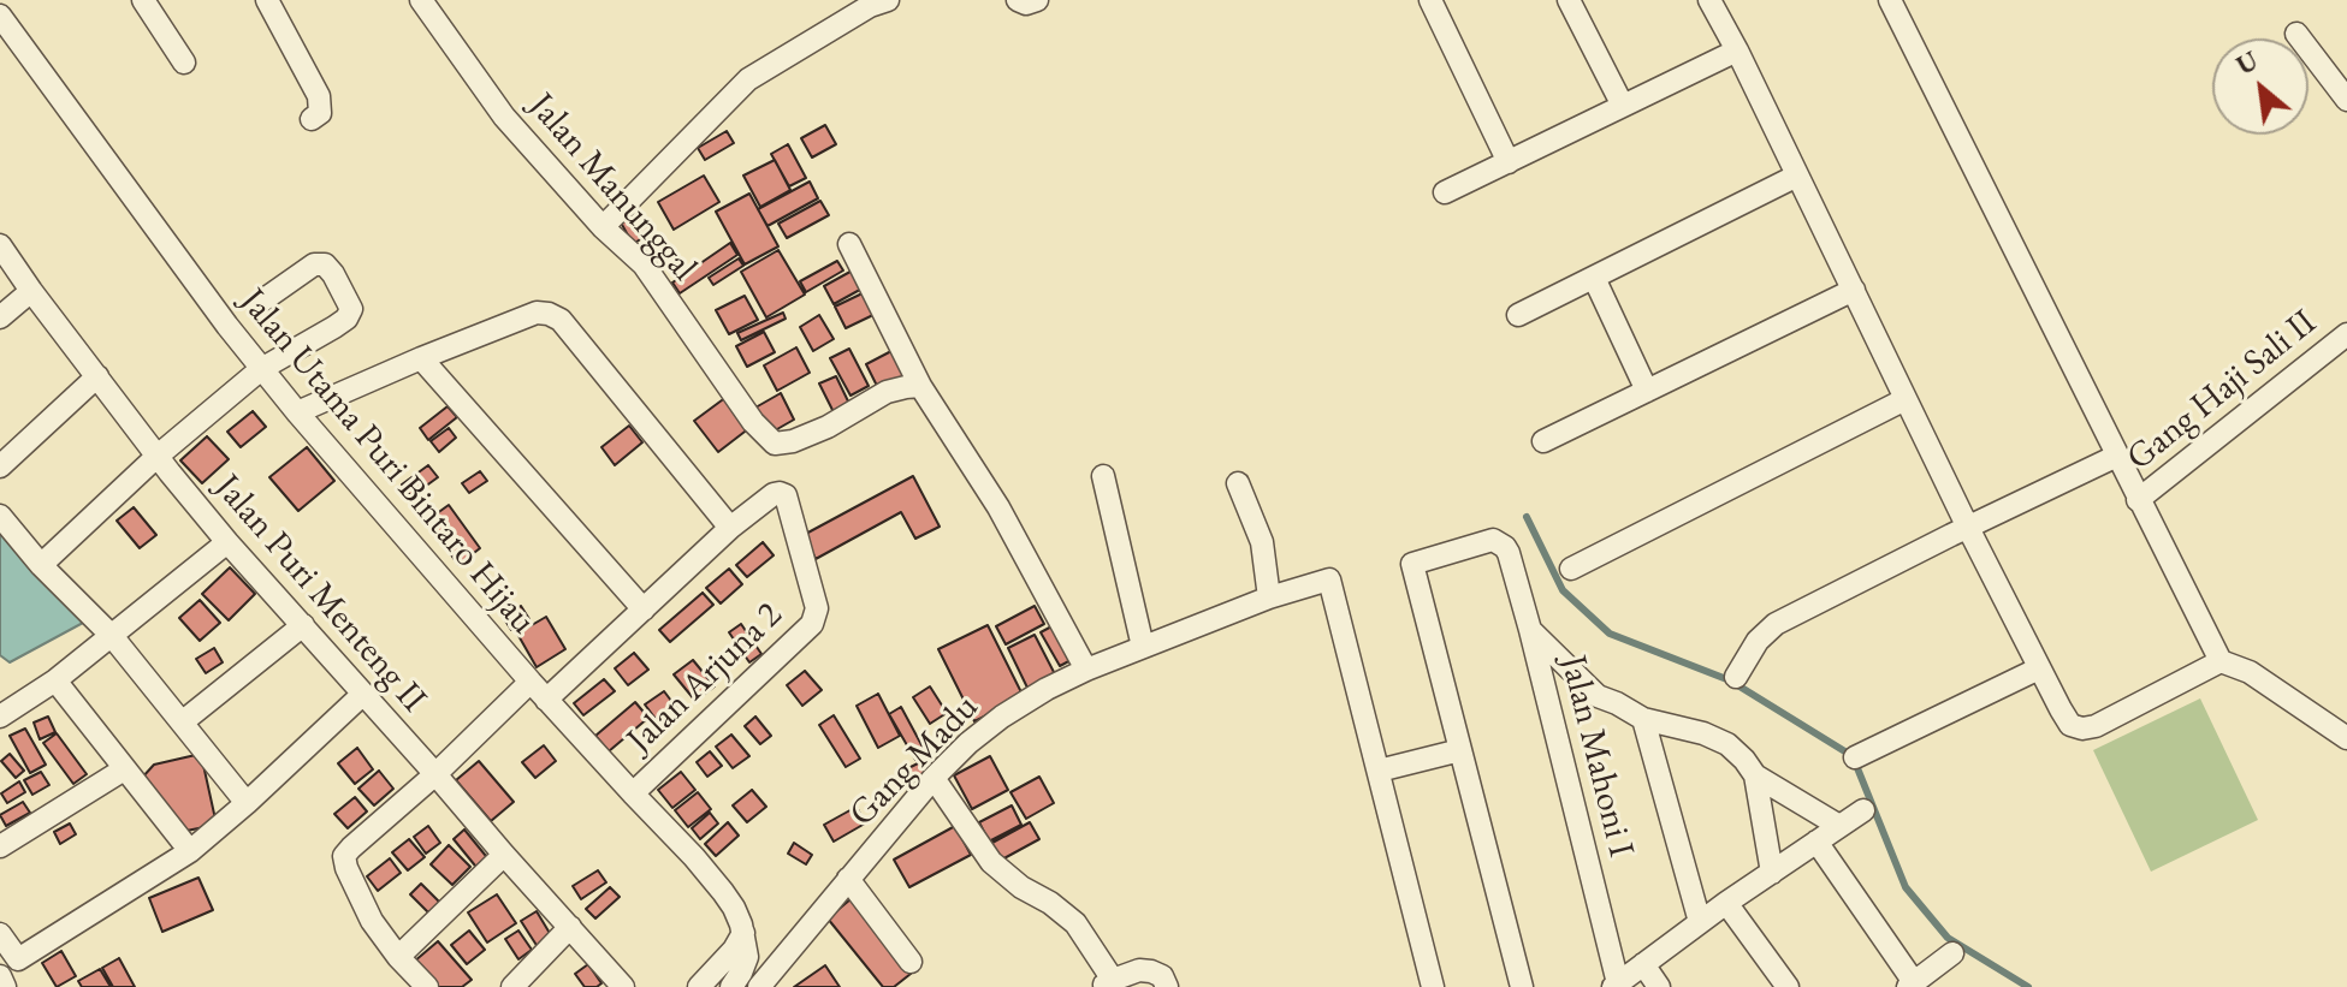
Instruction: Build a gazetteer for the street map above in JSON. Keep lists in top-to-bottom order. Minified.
{"streets":{"street":["Jalan Manunggal","Gang Haji Sali II","Jalan Utama Puri Bintaro Hijau","Jalan Puri Menteng II","Jalan Arjuna 2","Jalan Mahoni I","Gang Madu"]},"crossings":[["Jalan Utama Puri Bintaro Hijau","Jalan Arjuna 2"]],"north":"top left"}
